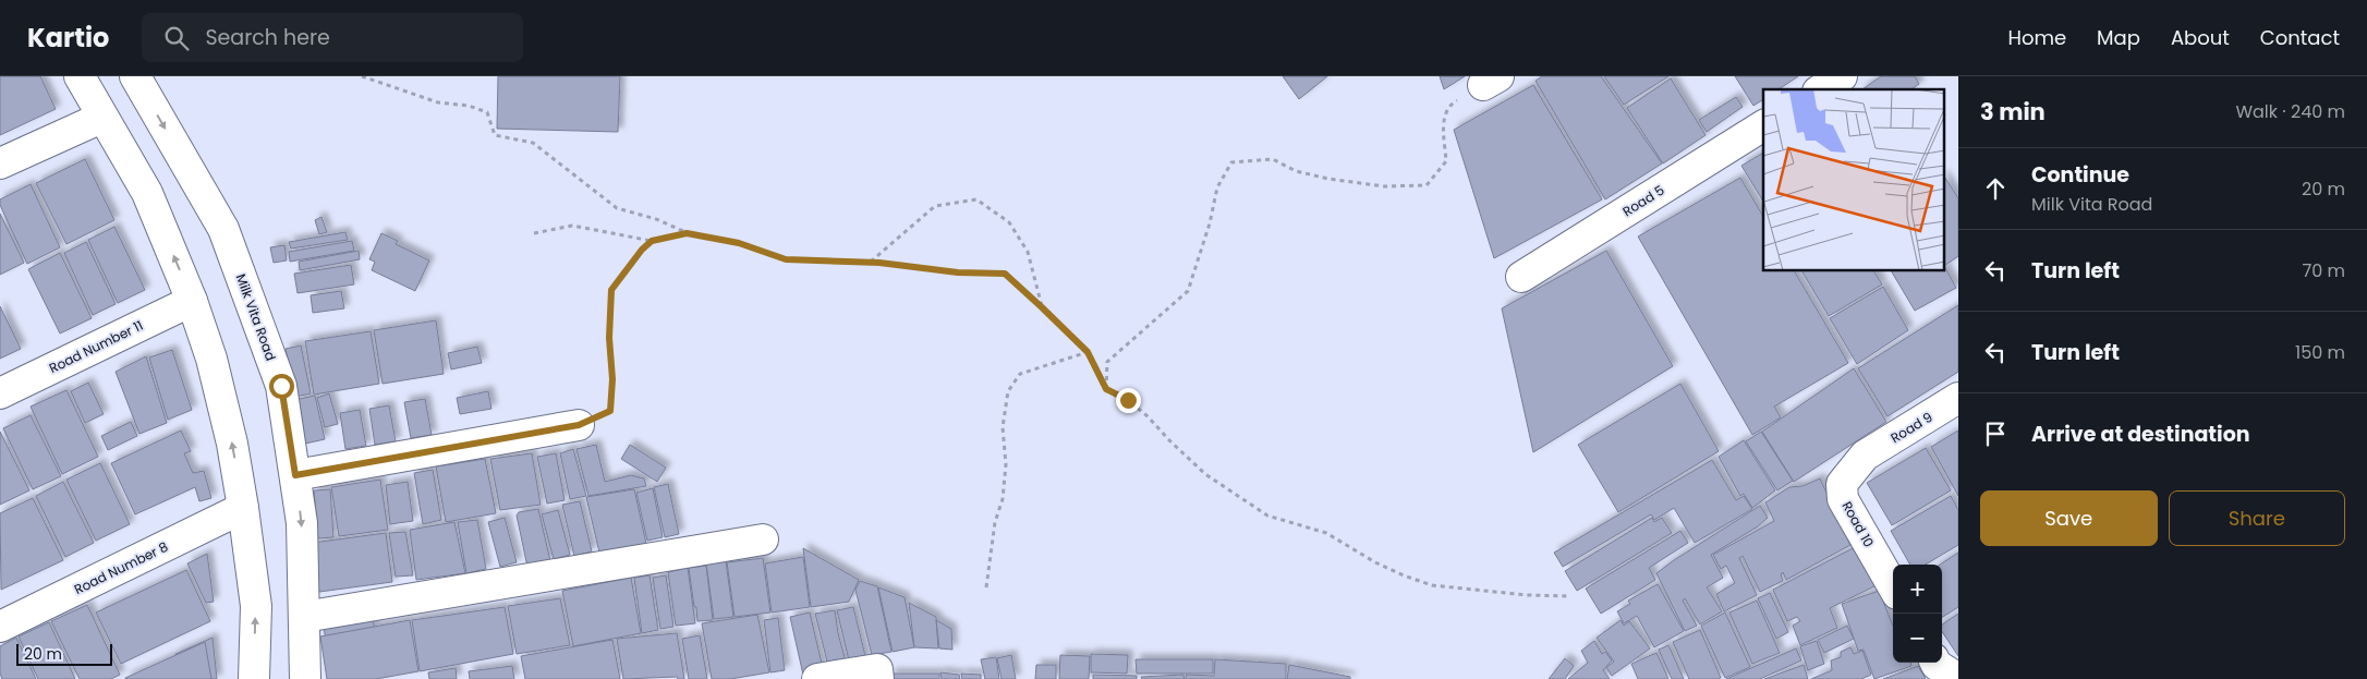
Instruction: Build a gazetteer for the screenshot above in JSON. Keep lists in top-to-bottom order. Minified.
{"streets":{"street":["Road 5","Milk Vita Road","Road Number 11","Road 9","Road 10","Road Number 8"]},"crossings":[["Road 9","Road 10"]],"scale_bar":"20 m","page":{"header":"Kartio","search":"Search here","nav":["Home","Map","About","Contact"],"heading":["3 min","Walk · 240 m"],"list":[["Continue","Milk Vita Road","20 m"],["Turn left","70 m"],["Turn left","150 m"],"Arrive at destination"],"buttons":["Save","Share"],"map_buttons":["+","−"],"scale":"20 m"}}
